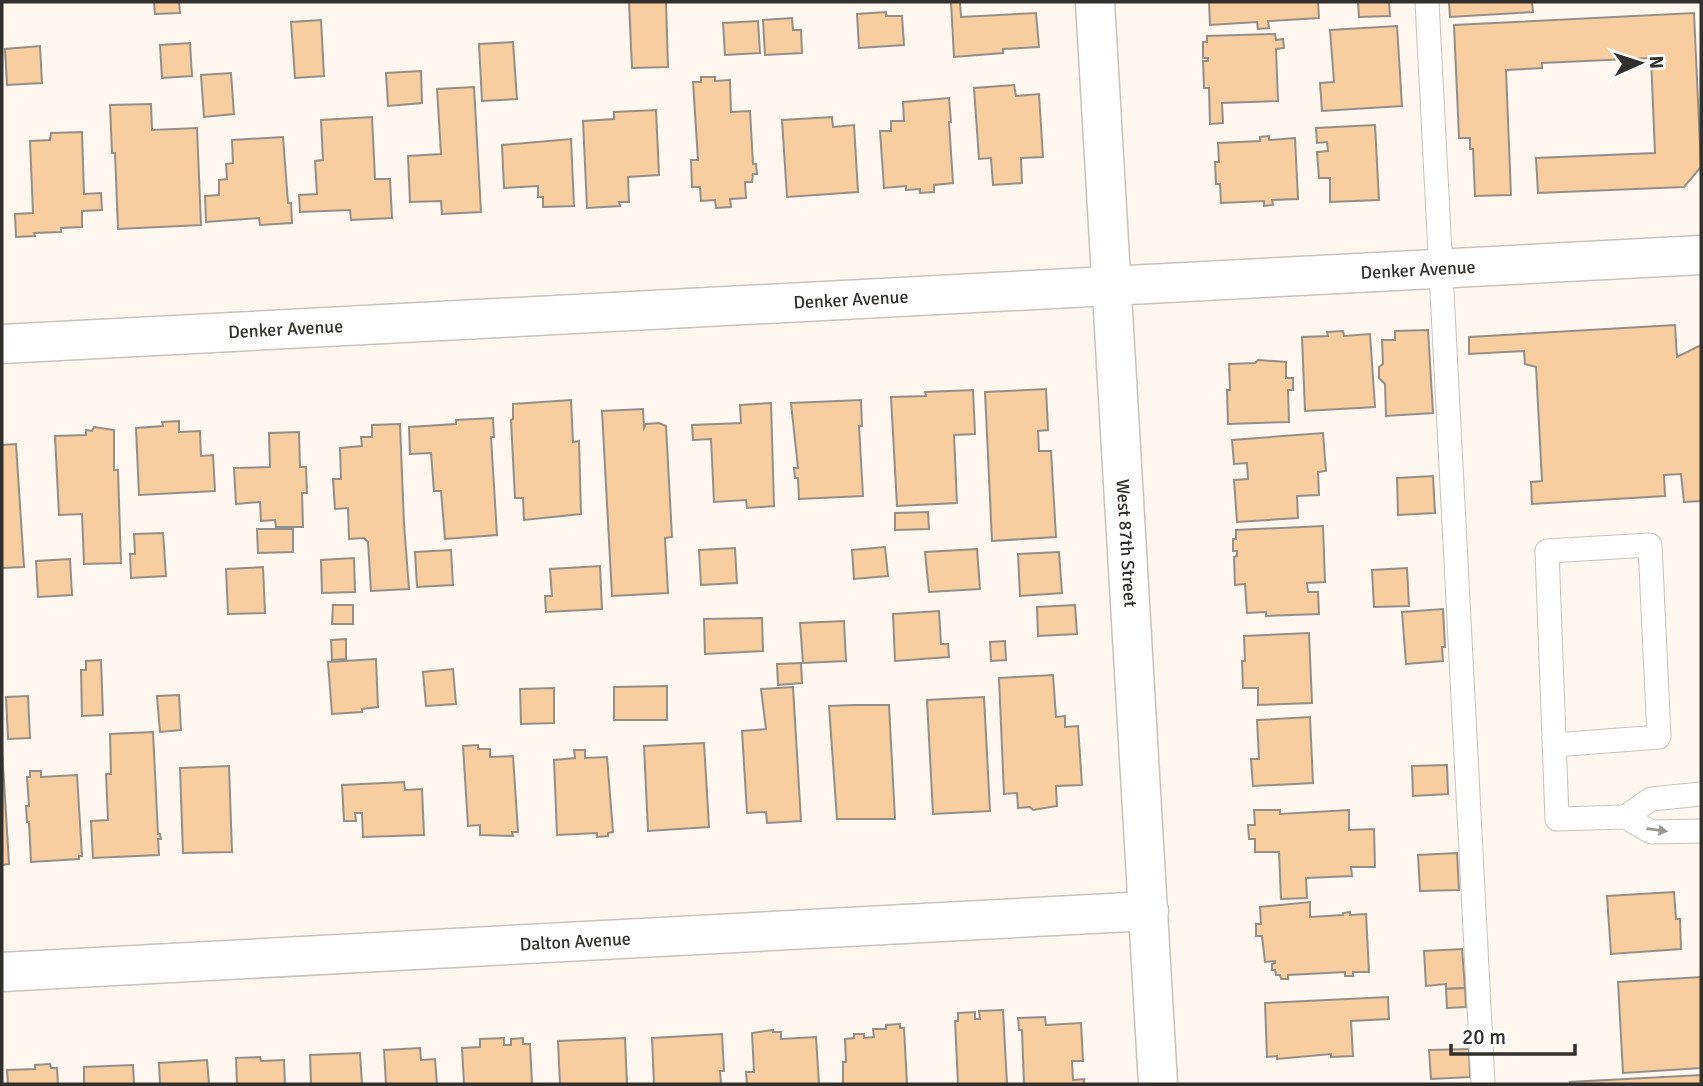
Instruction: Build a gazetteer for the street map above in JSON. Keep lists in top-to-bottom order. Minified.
{"streets":{"street":["Denker Avenue","West 87th Street","Dalton Avenue"]},"crossings":[["Denker Avenue","West 87th Street"],["West 87th Street","Dalton Avenue"]],"scale_bar":"20 m","north":"right"}
